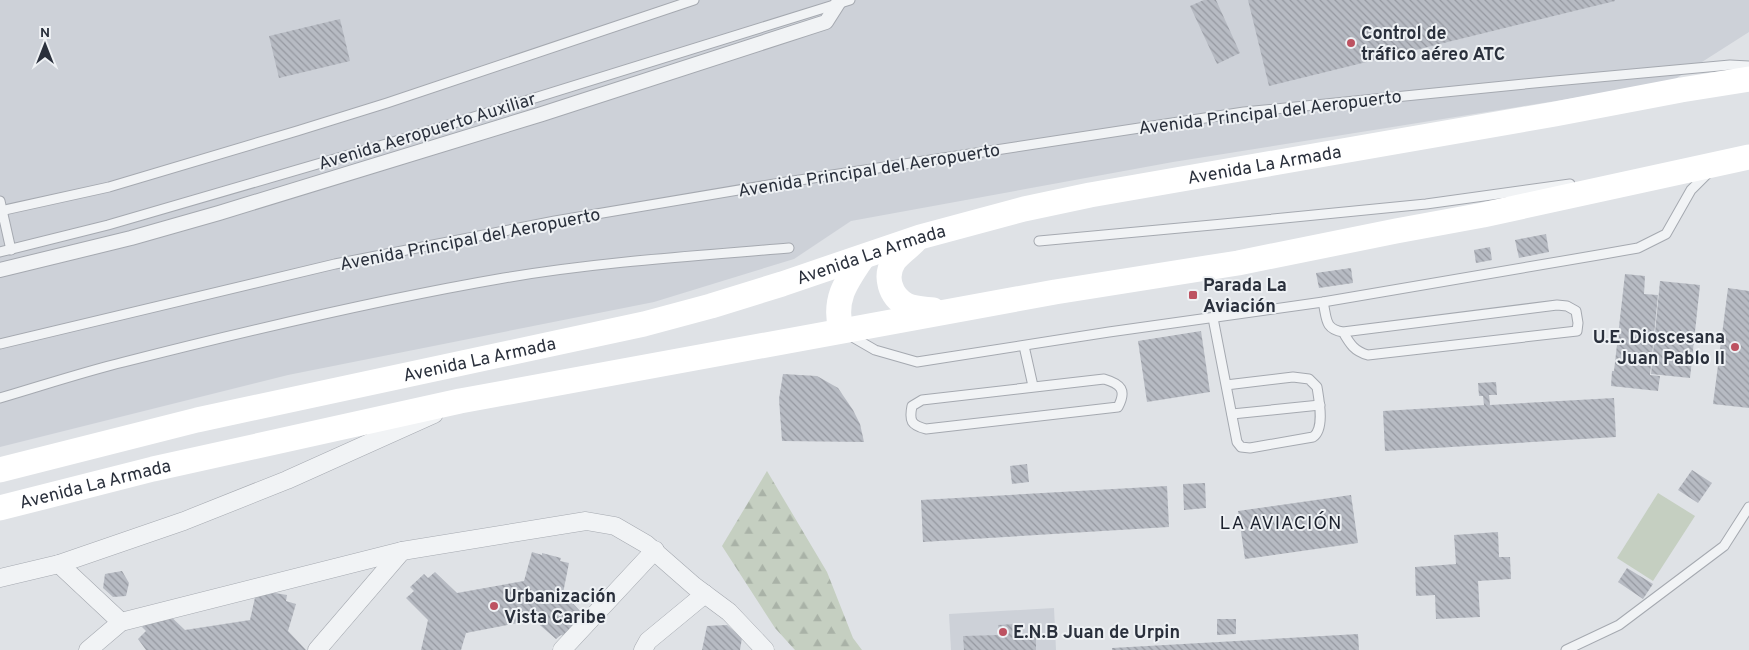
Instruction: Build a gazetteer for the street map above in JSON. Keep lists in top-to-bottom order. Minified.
{"streets":{"main road":["Avenida La Armada"],"lane":["Avenida Principal del Aeropuerto","Avenida Aeropuerto Auxiliar"]},"districts":["LA AVIACIÓN"],"places":{"other":["Control de tráfico aéreo ATC","U.E. Dioscesana Juan Pablo II","Urbanización Vista Caribe","E.N.B Juan de Urpin"],"transit":["Parada La Aviación"]},"north":"top"}
